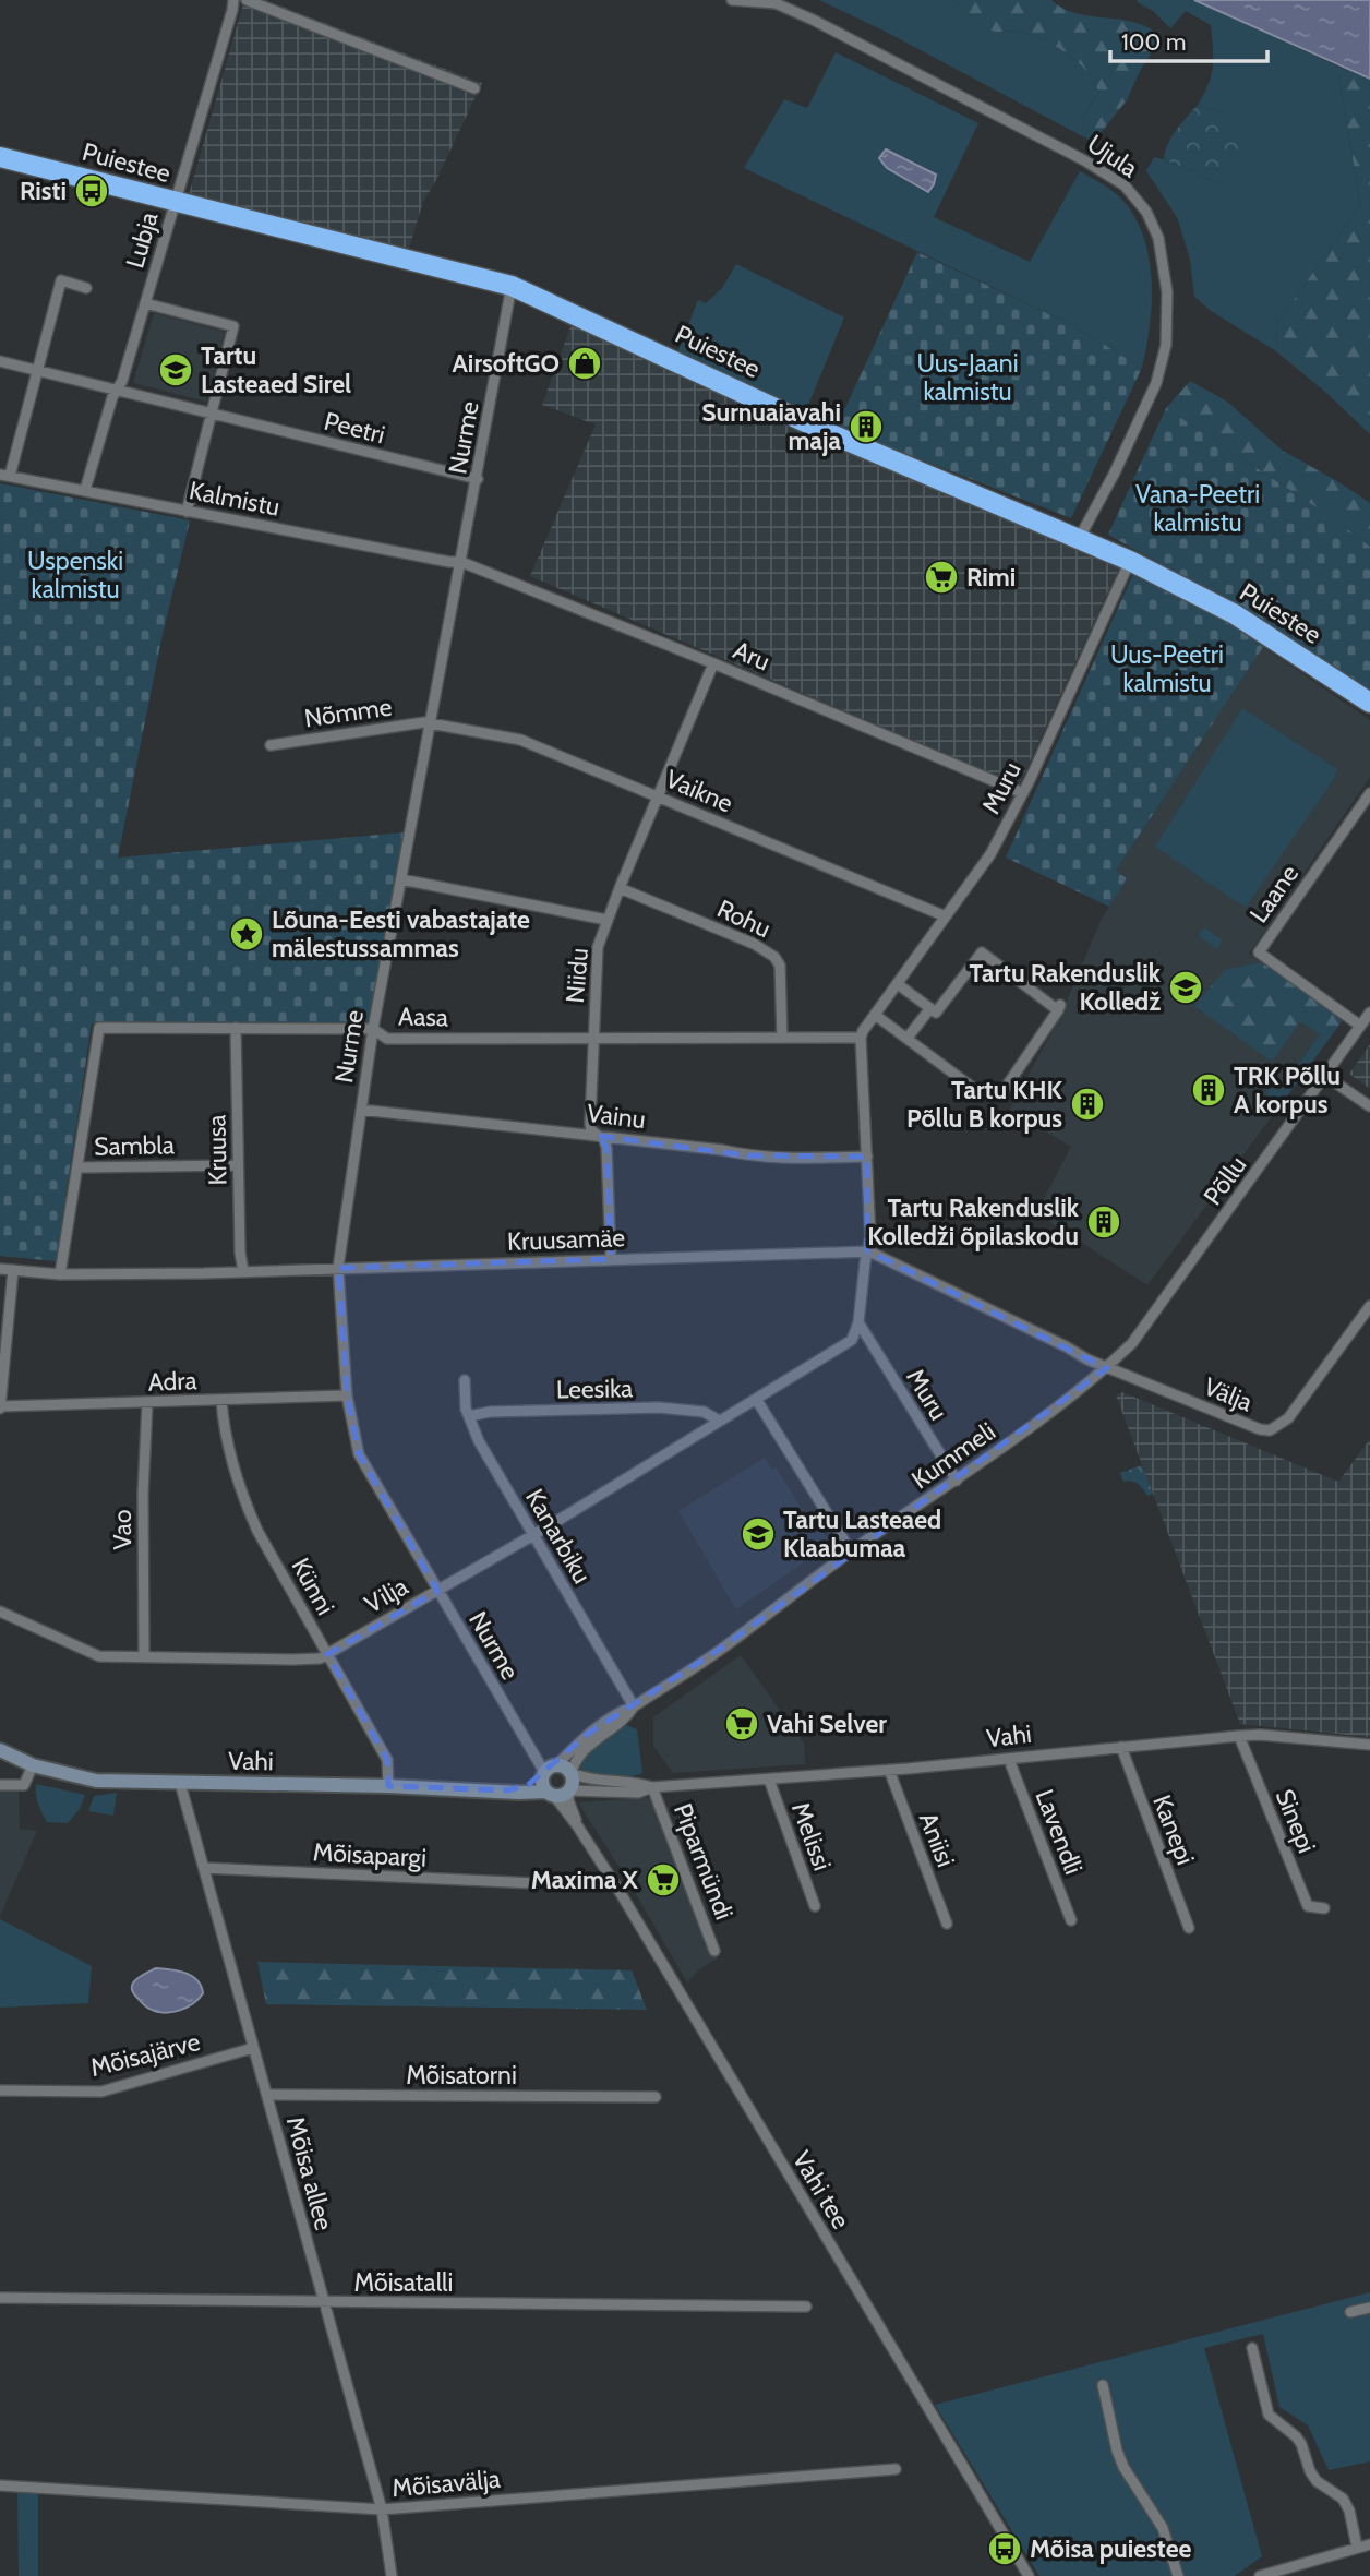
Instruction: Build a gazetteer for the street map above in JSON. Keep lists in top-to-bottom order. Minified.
{"streets":{"highway":["Puiestee"],"street":["Ujula","Lubja","Peetri","Nurme","Kalmistu","Aru","Nõmme","Muru","Vaikne","Laane","Rohu","Niidu","Aasa","Vainu","Sambla","Kruusa","Põllu","Kruusamäe","Adra","Leesika","Välja","Kummeli","Vao","Kanarbiku","Künni","Vilja","Vahi","Sinepi","Kanepi","Lavendli","Melissi","Aniisi","Mõisapargi","Piparmündi","Mõisajärve","Mõisatorni","Mõisa allee","Vahi tee","Mõisatalli","Mõisavälja"]},"crossings":[["Ujula","Puiestee"],["Puiestee","Lubja"],["Puiestee","Nurme"],["Puiestee","Muru"],["Lubja","Peetri"],["Lubja","Kalmistu"],["Peetri","Nurme"],["Nurme","Kalmistu"],["Nurme","Aru"],["Nurme","Nõmme"],["Nurme","Vaikne"],["Nurme","Aasa"],["Nurme","Vainu"],["Nurme","Kruusamäe"],["Nurme","Adra"],["Nurme","Kummeli"],["Nurme","Vilja"],["Nurme","Vahi"],["Nurme","Vahi tee"],["Kalmistu","Aru"],["Aru","Muru"],["Aru","Niidu"],["Nõmme","Vaikne"],["Muru","Vaikne"],["Muru","Aasa"],["Muru","Kummeli"],["Muru","Vilja"],["Vaikne","Niidu"],["Laane","Põllu"],["Rohu","Niidu"],["Rohu","Aasa"],["Niidu","Aasa"],["Niidu","Vainu"],["Niidu","Kruusamäe"],["Aasa","Sambla"],["Aasa","Kruusa"],["Aasa","Kruusamäe"],["Sambla","Kruusa"],["Kruusa","Kruusamäe"],["Põllu","Kruusamäe"],["Põllu","Välja"],["Põllu","Kummeli"],["Kruusamäe","Välja"],["Kruusamäe","Kummeli"],["Adra","Vao"],["Adra","Künni"],["Leesika","Kanarbiku"],["Leesika","Vilja"],["Välja","Kummeli"],["Kummeli","Kanarbiku"],["Kummeli","Vahi"],["Kummeli","Vahi tee"],["Vao","Vilja"],["Kanarbiku","Vilja"],["Künni","Vilja"],["Künni","Vahi"],["Vahi","Sinepi"],["Vahi","Kanepi"],["Vahi","Lavendli"],["Vahi","Melissi"],["Vahi","Aniisi"],["Vahi","Piparmündi"],["Vahi","Mõisa allee"],["Vahi","Vahi tee"],["Mõisapargi","Mõisa allee"],["Mõisajärve","Mõisa allee"],["Mõisatorni","Mõisa allee"],["Mõisa allee","Mõisatalli"],["Mõisa allee","Mõisavälja"]],"parks":["Uus-Jaani kalmistu","Vana-Peetri kalmistu","Uspenski kalmistu","Uus-Peetri kalmistu"],"places":{"bus stop":["Risti","Mõisa puiestee"],"shop":["AirsoftGO"],"school or university":["Tartu Lasteaed Sirel","Tartu Rakenduslik Kolledž","Tartu Lasteaed Klaabumaa"],"building":["Surnuaiavahi maja","TRK Põllu A korpus","Tartu KHK Põllu B korpus","Tartu Rakenduslik Kolledži õpilaskodu"],"supermarket":["Rimi","Vahi Selver","Maxima X"],"place":["Lõuna-Eesti vabastajate mälestussammas"]},"scale_bar":"100 m"}
